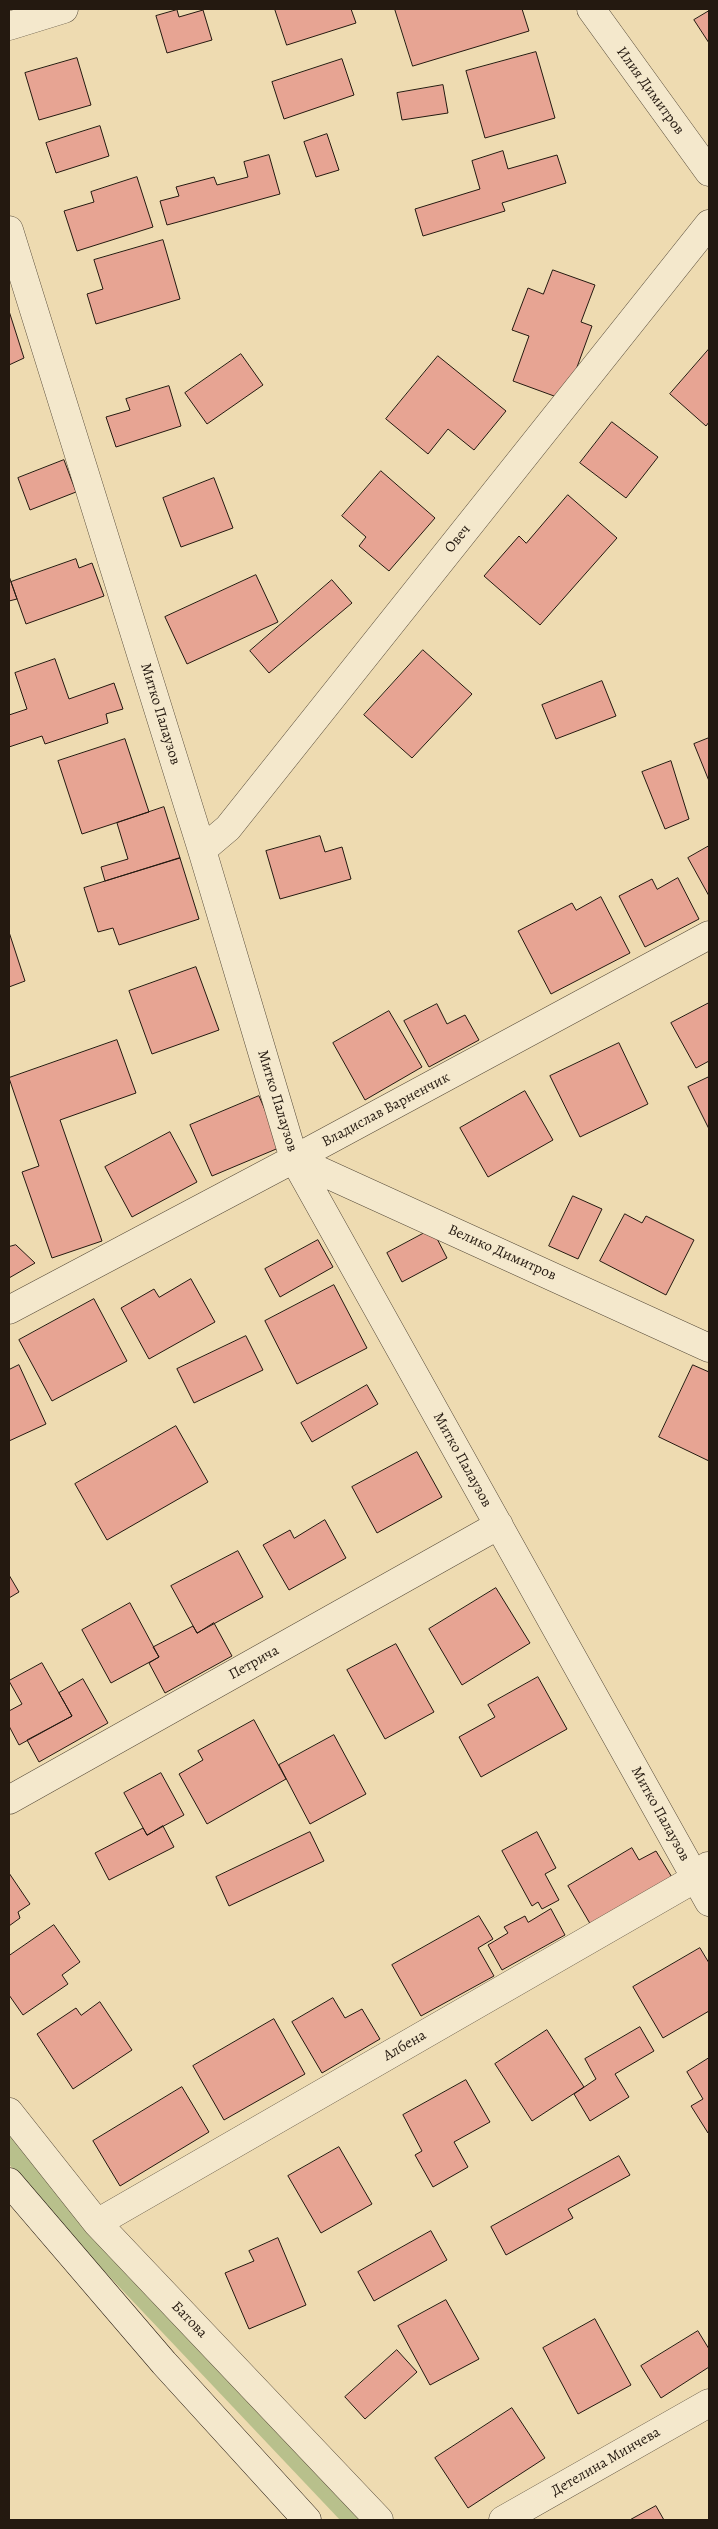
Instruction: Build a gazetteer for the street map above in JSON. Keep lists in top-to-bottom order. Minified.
{"streets":{"street":["Илия Димитров","Овеч","Митко Палаузов","Владислав Варненчик","Велико Димитров","Петрича","Албена","Батова","Детелина Минчева"]},"crossings":[["Овеч","Митко Палаузов"],["Митко Палаузов","Владислав Варненчик"],["Митко Палаузов","Велико Димитров"],["Митко Палаузов","Петрича"],["Митко Палаузов","Албена"],["Владислав Варненчик","Велико Димитров"],["Албена","Батова"]]}
